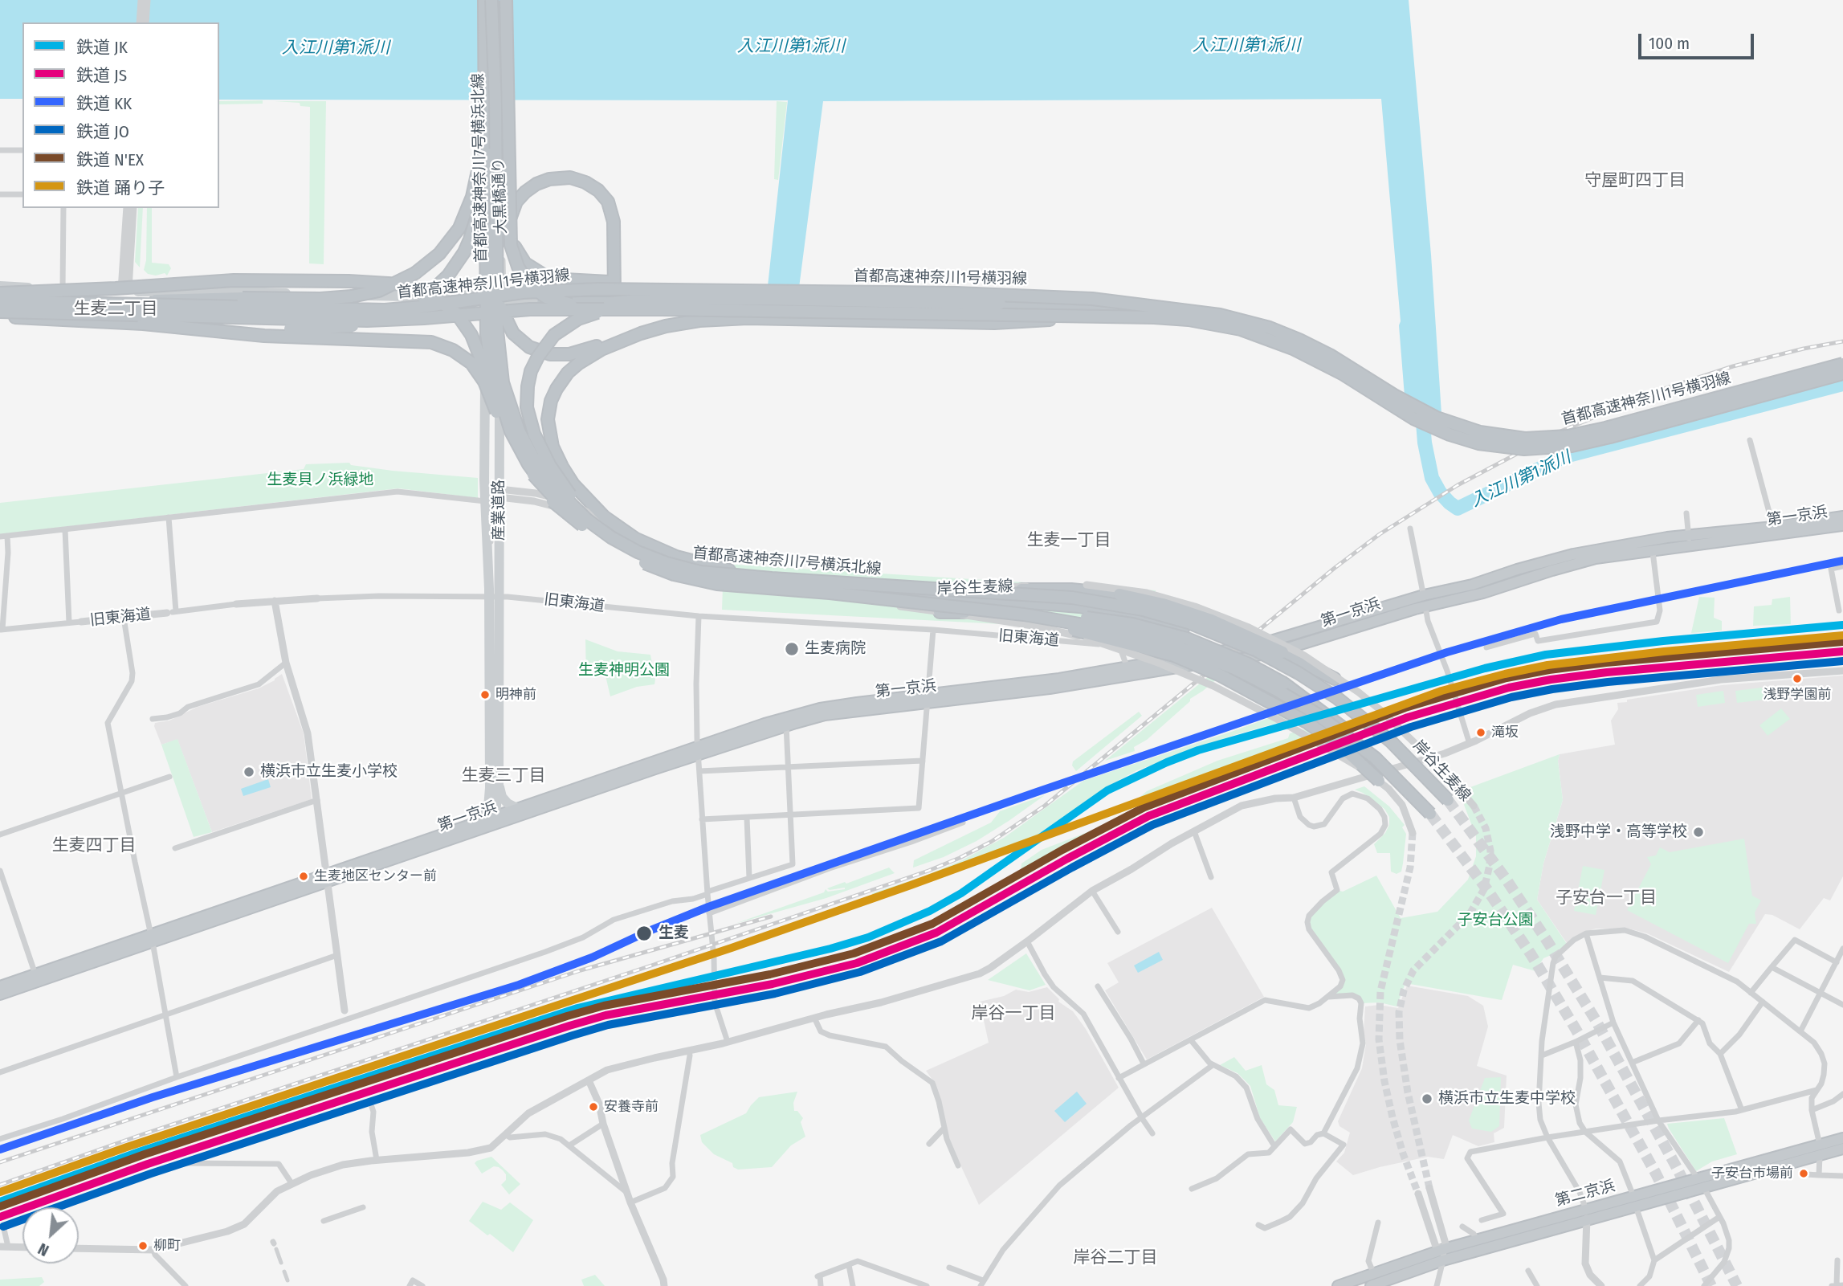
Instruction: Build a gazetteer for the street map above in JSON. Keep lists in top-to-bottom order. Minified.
{"streets":{"highway":["首都高速神奈川7号横浜北線","首都高速神奈川1号横羽線","第一京浜","第二京浜"],"main road":["産業道路"],"street":["大黒橋通り","岸谷生麦線","旧東海道"]},"crossings":[["首都高速神奈川7号横浜北線","大黒橋通り"],["大黒橋通り","産業道路"],["産業道路","第一京浜"],["産業道路","岸谷生麦線"],["産業道路","旧東海道"],["第一京浜","旧東海道"]],"districts":["守屋町四丁目","生麦二丁目","生麦一丁目","生麦三丁目","生麦四丁目","子安台一丁目","岸谷一丁目","岸谷二丁目"],"water":["入江川第1派川"],"parks":["生麦貝ノ浜緑地","生麦神明公園","子安台公園"],"places":["生麦病院","浅野学園前","明神前","滝坂","横浜市立生麦小学校","浅野中学・高等学校","生麦地区センター前","生麦","横浜市立生麦中学校","安養寺前","子安台市場前","柳町"],"lines":["rail line KK","rail line JK","rail line 踊り子","rail line N'EX","rail line JS","rail line JO"],"legend":["鉄道 JK","鉄道 JS","鉄道 KK","鉄道 JO","鉄道 N'EX","鉄道 踊り子"],"scale_bar":"100 m","north":"bottom left"}
